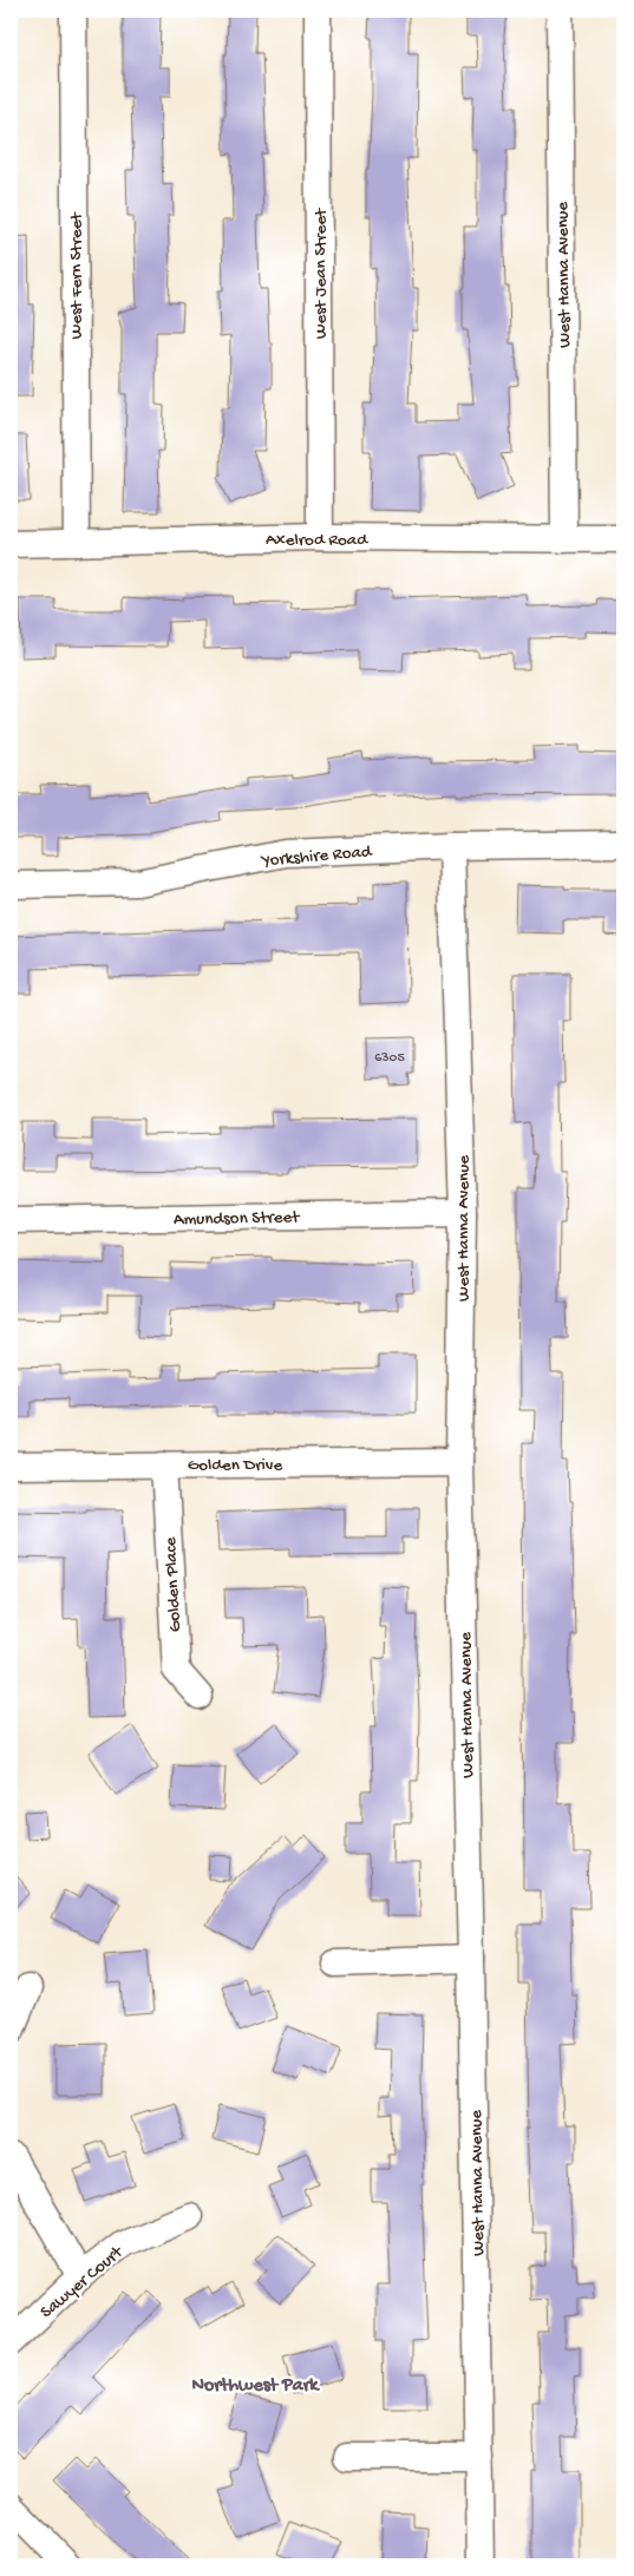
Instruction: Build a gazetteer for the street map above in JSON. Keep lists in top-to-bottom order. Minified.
{"streets":{"street":["West Jean Street","West Hanna Avenue","West Fern Street","Axelrod Road","Yorkshire Road","Amundson Street","Golden Drive","Golden Place","Sawyer Court"]},"crossings":[["West Jean Street","Axelrod Road"],["West Hanna Avenue","Axelrod Road"],["West Hanna Avenue","Yorkshire Road"],["West Hanna Avenue","Amundson Street"],["West Hanna Avenue","Golden Drive"],["West Fern Street","Axelrod Road"],["Golden Drive","Golden Place"]],"districts":["Northwest Park"],"house_numbers":["6305"]}
